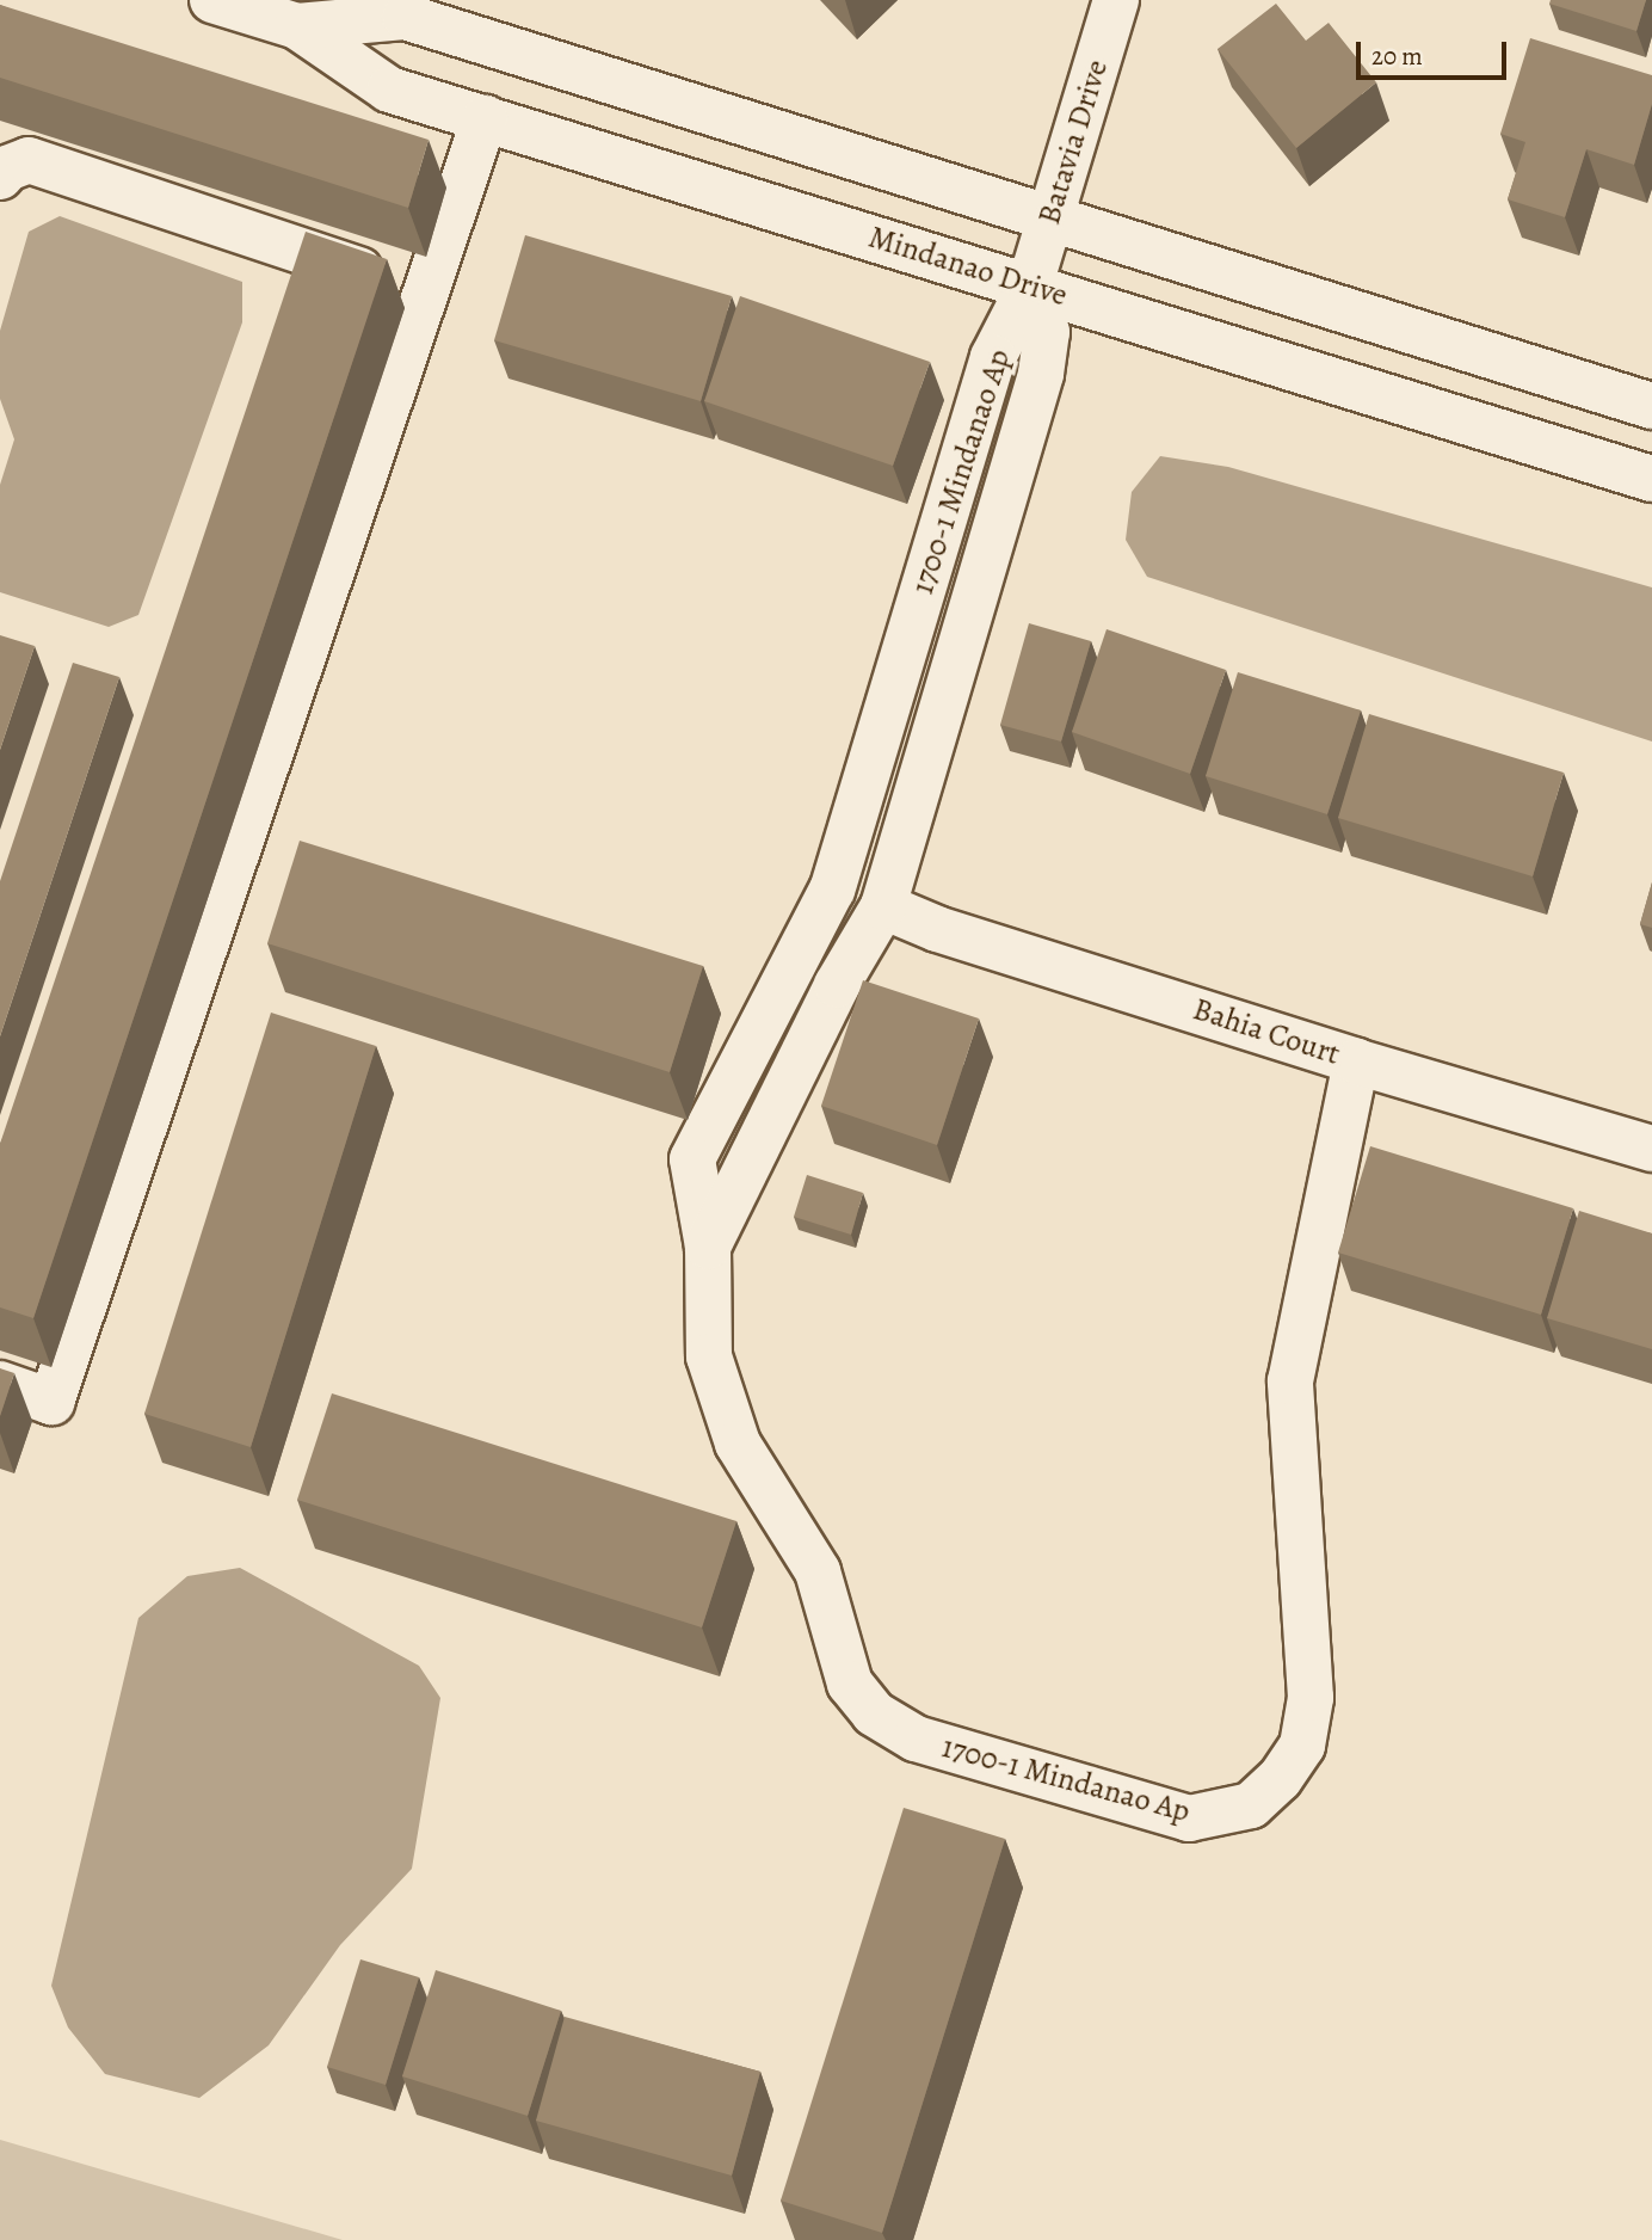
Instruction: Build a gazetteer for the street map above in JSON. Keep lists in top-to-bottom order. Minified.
{"streets":{"street":["Batavia Drive","Mindanao Drive","1700-1 Mindanao Ap","Bahia Court"]},"crossings":[["Batavia Drive","Mindanao Drive"],["Batavia Drive","1700-1 Mindanao Ap"],["Mindanao Drive","1700-1 Mindanao Ap"],["1700-1 Mindanao Ap","Bahia Court"]],"scale_bar":"20 m"}
